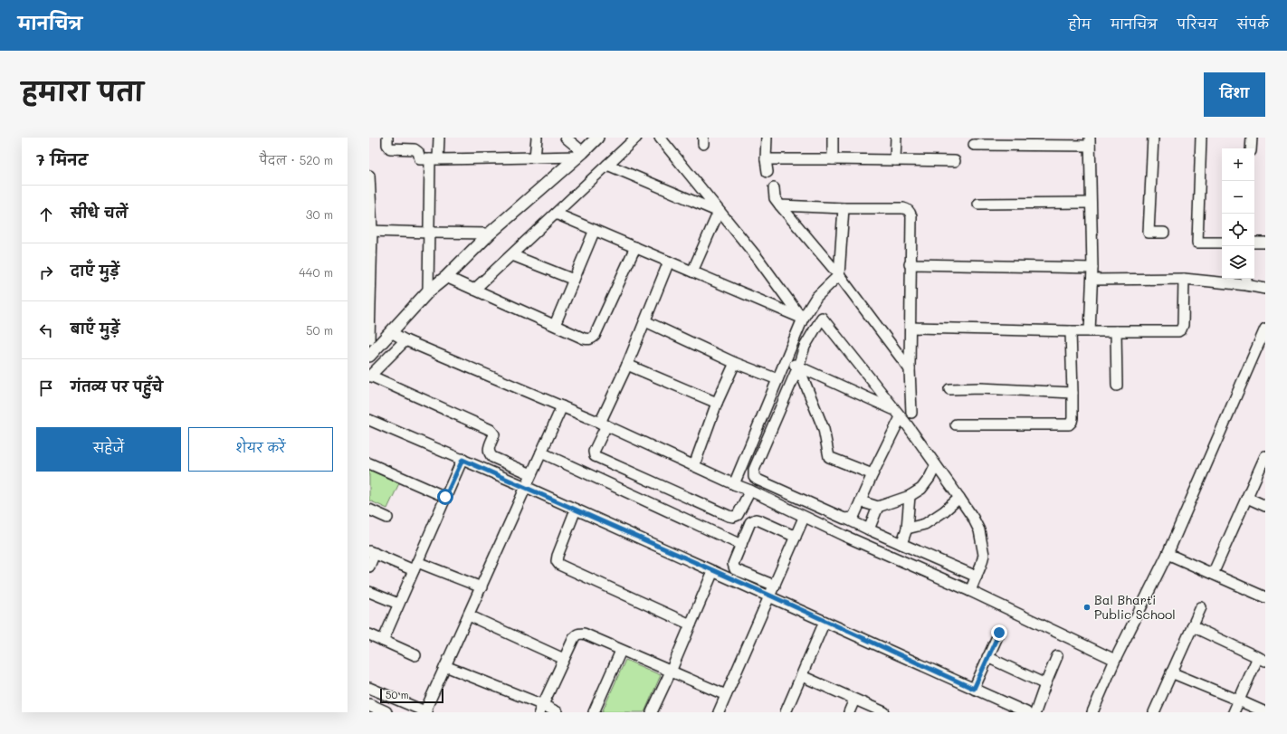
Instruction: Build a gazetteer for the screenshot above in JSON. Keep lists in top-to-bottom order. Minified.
{"places":["Bal Bharti Public School"],"scale_bar":"50 m","page":{"header":"मानचित्र","nav":["होम","मानचित्र","परिचय","संपर्क"],"title":"हमारा पता","buttons":["दिशा",["सहेजें","शेयर करें"]],"heading":["7 मिनट","पैदल · 520 m"],"map_buttons":["+","−"],"list":[["सीधे चलें","30 m"],["दाएँ मुड़ें","440 m"],["बाएँ मुड़ें","50 m"],"गंतव्य पर पहुँचे"],"scale":"50 m"}}
